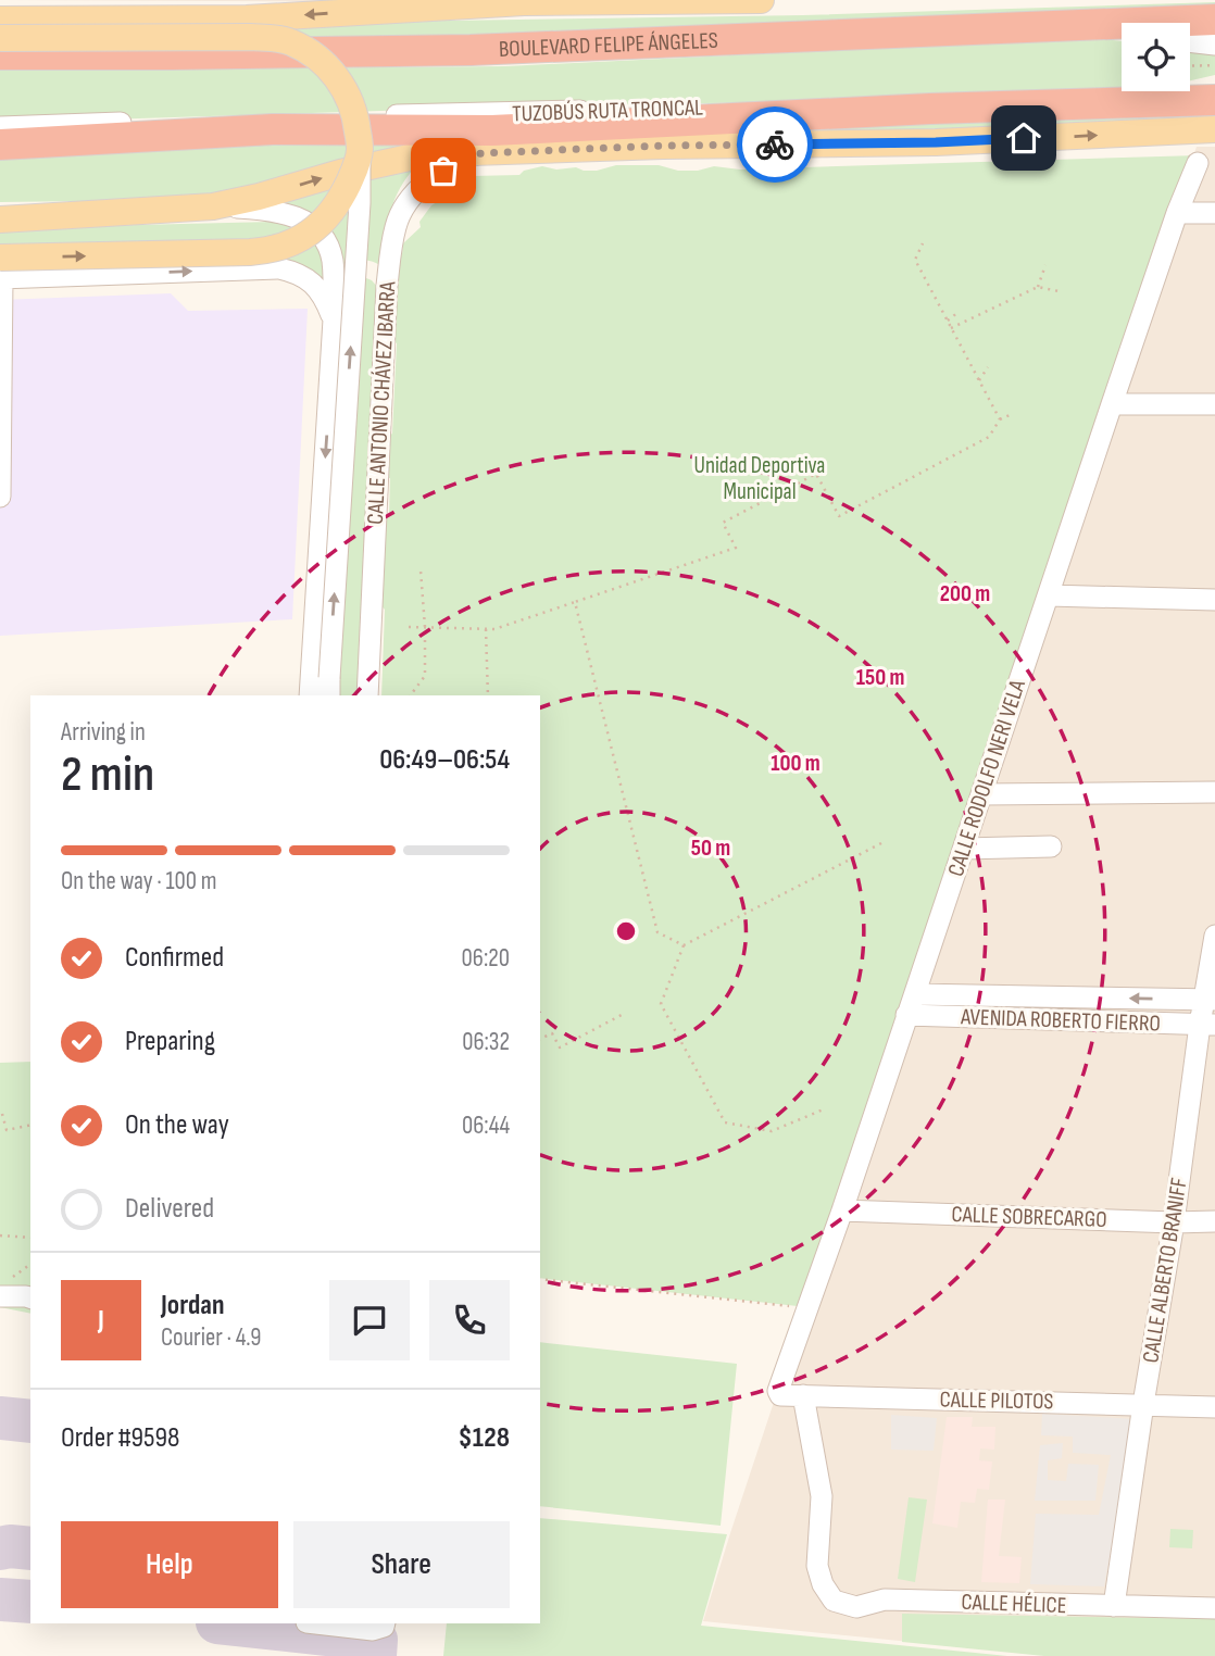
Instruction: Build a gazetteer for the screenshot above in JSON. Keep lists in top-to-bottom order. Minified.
{"streets":{"highway":["BOULEVARD FELIPE ÁNGELES"],"street":["TUZOBÚS RUTA TRONCAL","CALLE ANTONIO CHÁVEZ IBARRA","CALLE RODOLFO NERI VELA","AVENIDA ROBERTO FIERRO","CALLE SOBRECARGO","CALLE ALBERTO BRANIFF","CALLE PILOTOS","CALLE HÉLICE"]},"crossings":[["CALLE RODOLFO NERI VELA","AVENIDA ROBERTO FIERRO"],["CALLE RODOLFO NERI VELA","CALLE SOBRECARGO"],["CALLE RODOLFO NERI VELA","CALLE PILOTOS"],["AVENIDA ROBERTO FIERRO","CALLE ALBERTO BRANIFF"],["CALLE SOBRECARGO","CALLE ALBERTO BRANIFF"],["CALLE ALBERTO BRANIFF","CALLE PILOTOS"],["CALLE ALBERTO BRANIFF","CALLE HÉLICE"],["CALLE PILOTOS","CALLE HÉLICE"]],"parks":["Unidad Deportiva Municipal"],"page":{"heading":["2 min","Arriving in","06:49–06:54"],"panel":["Jordan","Courier · 4.9","Order #9598","$128"],"bar":"On the way · 100 m","list":[["Confirmed","06:20"],["Preparing","06:32"],["On the way","06:44"],"Delivered"],"round":"J","buttons":["Help","Share"]},"rings":["200 m","150 m","100 m","50 m"]}
